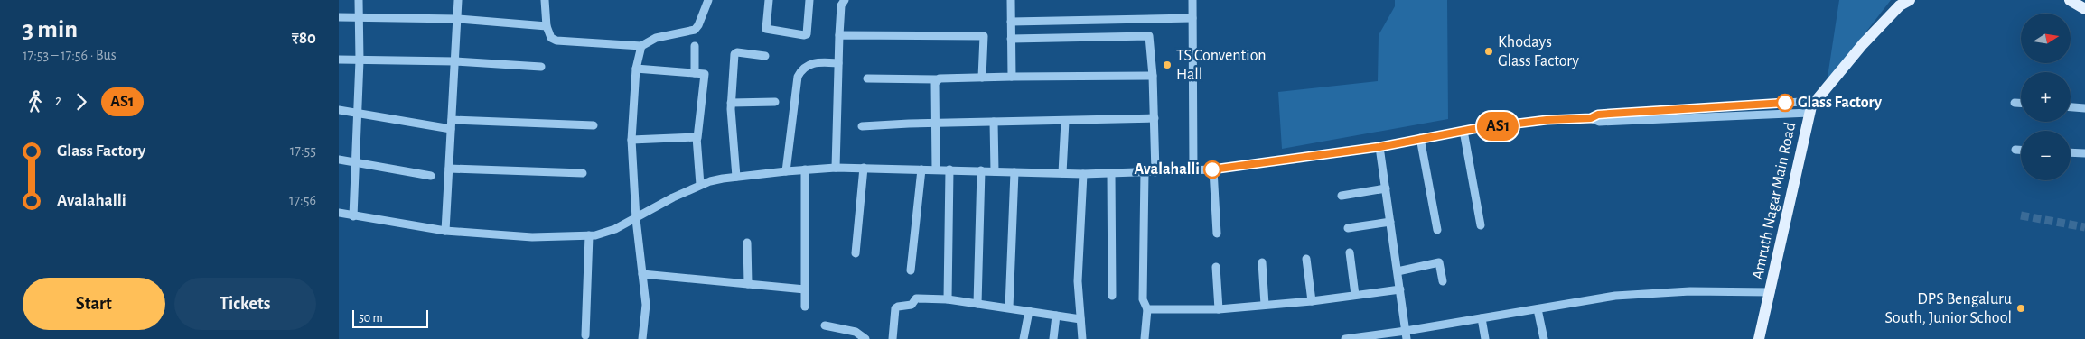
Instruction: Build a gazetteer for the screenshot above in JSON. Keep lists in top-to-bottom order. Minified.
{"streets":{"main road":["Amruth Nagar Main Road"]},"places":["Khodays Glass Factory","TS Convention Hall","Glass Factory","Avalahalli","DPS Bengaluru South, Junior School"],"lines":["bus line AS1"],"scale_bar":"50 m","north":"right","page":{"heading":["3 min","17:53 – 17:56 · Bus","₹80"],"on_map":"AS1","map_buttons":["+","−"],"legs":["2","AS1"],"list":[{"name":"Glass Factory","value":"17:55"},{"name":"Avalahalli","value":"17:56"}],"buttons":["Start","Tickets"],"scale":"50 m"}}
